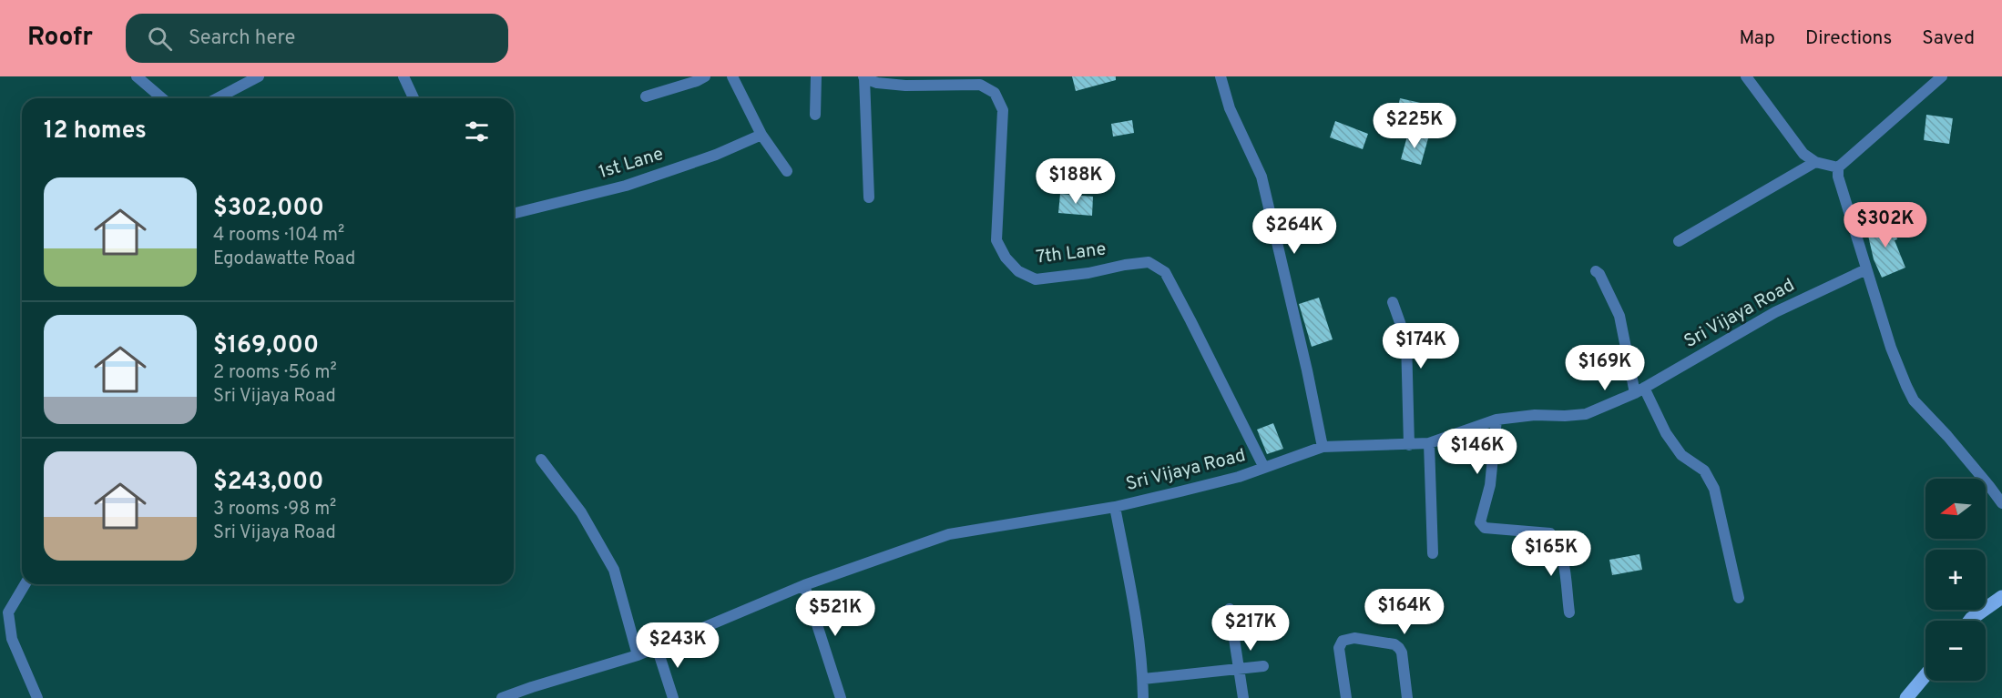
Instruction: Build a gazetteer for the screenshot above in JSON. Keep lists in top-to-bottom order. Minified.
{"streets":{"street":["1st Lane","7th Lane","Sri Vijaya Road"]},"crossings":[["7th Lane","Sri Vijaya Road"]],"north":"left","page":{"header":"Roofr","search":"Search here","nav":["Map","Directions","Saved"],"heading":"12 homes","price":["$225K","$188K","$302K","$264K","$174K","$169K","$146K","$165K","$164K","$521K","$217K","$243K"],"list":[{"name":"$302,000","note":"4 rooms · 104 m² · Egodawatte Road"},{"name":"$169,000","note":"2 rooms · 56 m² · Sri Vijaya Road"},{"name":"$243,000","note":"3 rooms · 98 m² · Sri Vijaya Road"}],"map_buttons":["+","−"]}}
